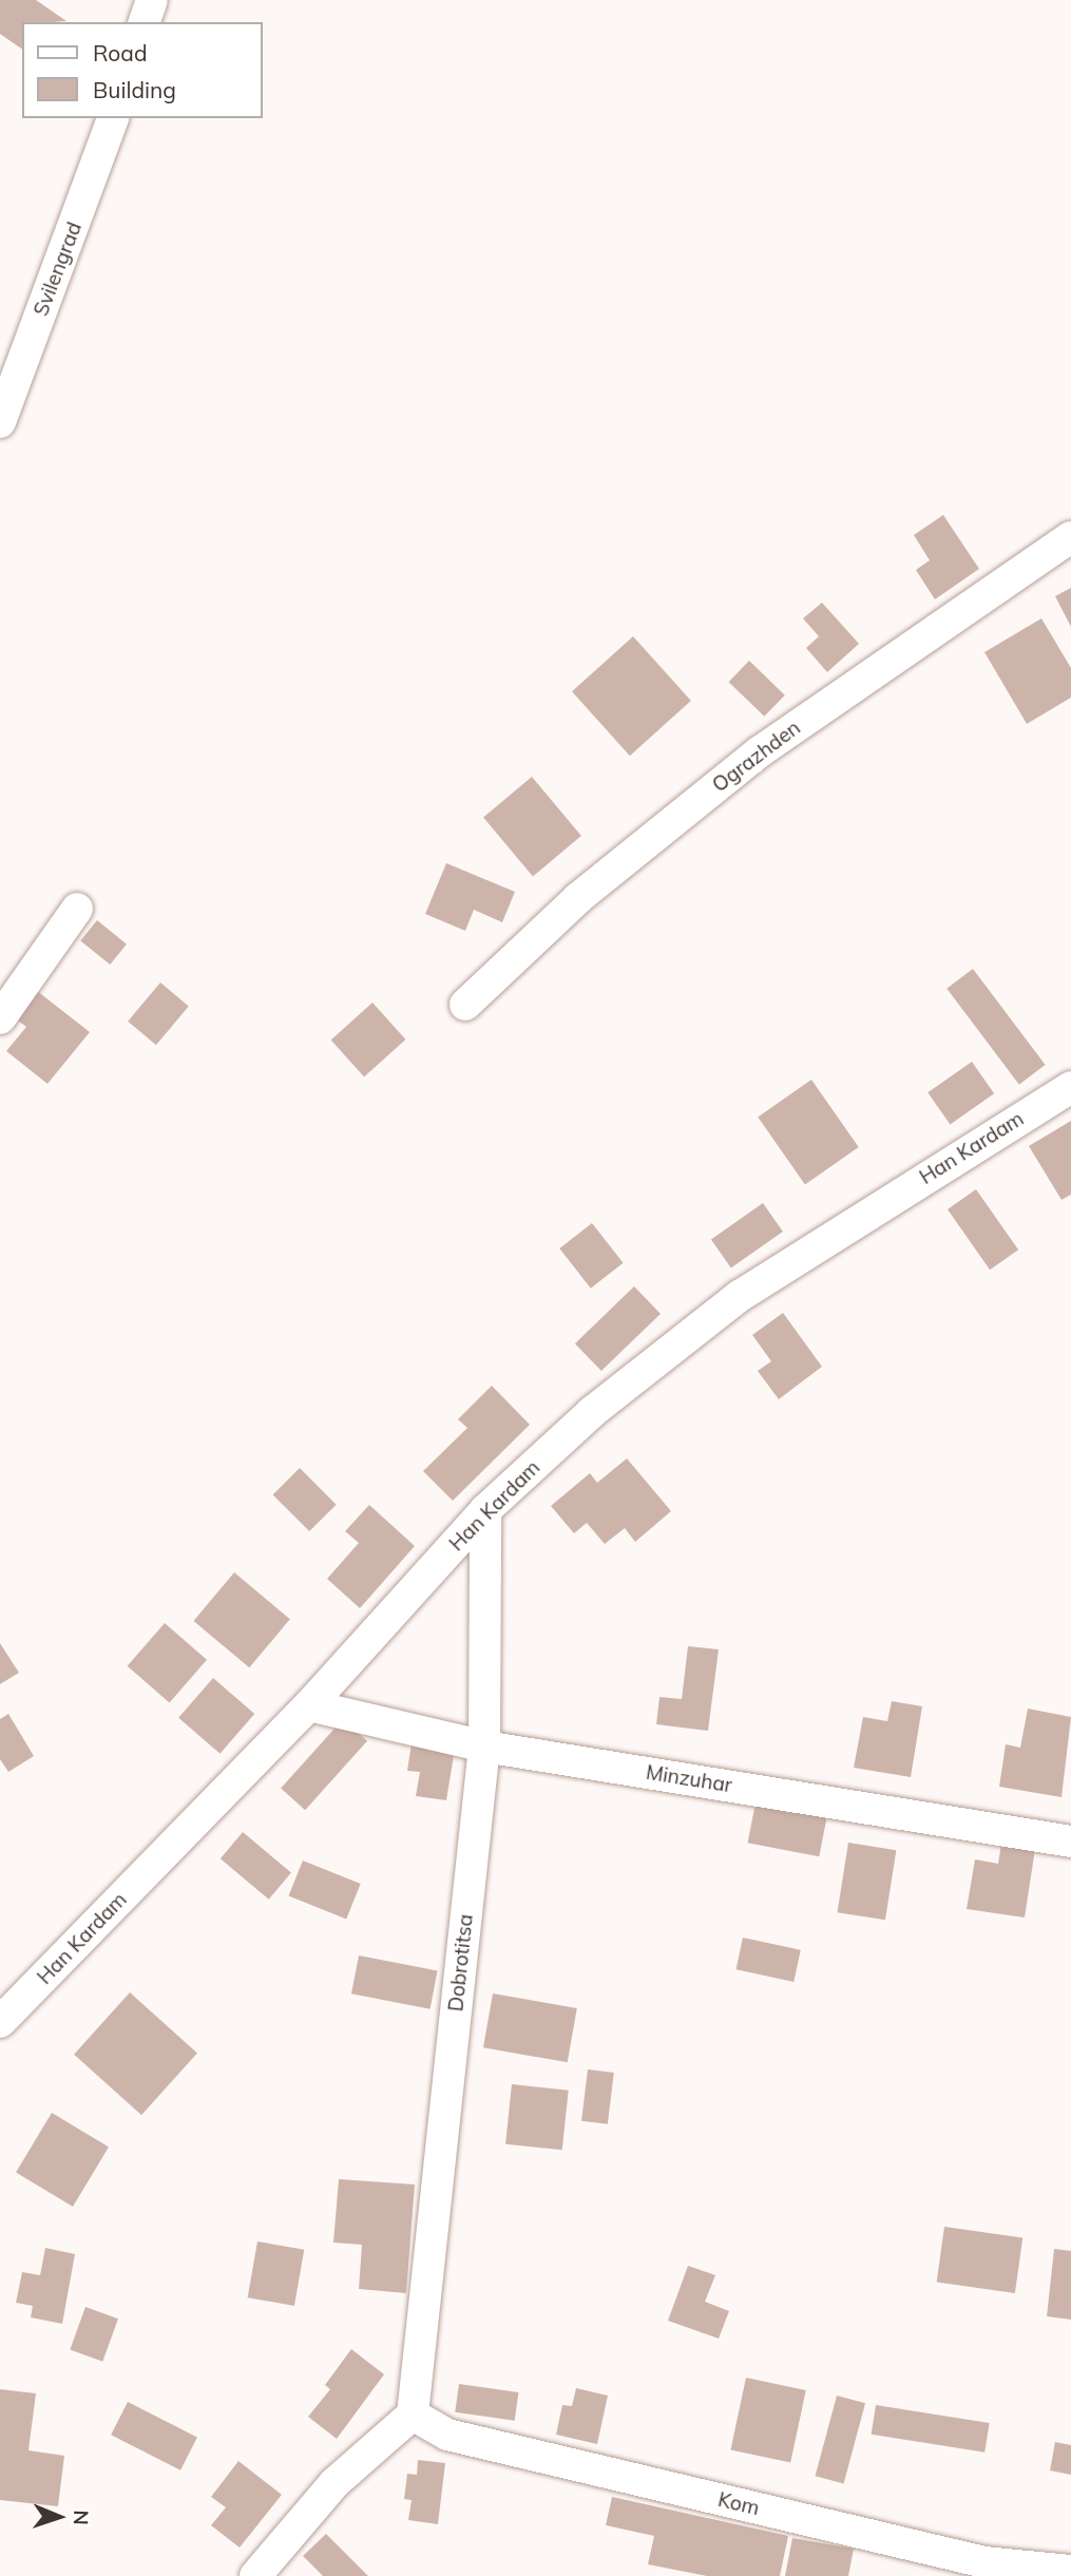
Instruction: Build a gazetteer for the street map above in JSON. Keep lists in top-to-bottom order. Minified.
{"streets":{"street":["Svilengrad","Ograzhden","Han Kardam","Minzuhar","Dobrotitsa","Kom"]},"crossings":[["Han Kardam","Minzuhar"],["Han Kardam","Dobrotitsa"],["Minzuhar","Dobrotitsa"],["Dobrotitsa","Kom"]],"legend":["Road","Building"],"north":"right"}
